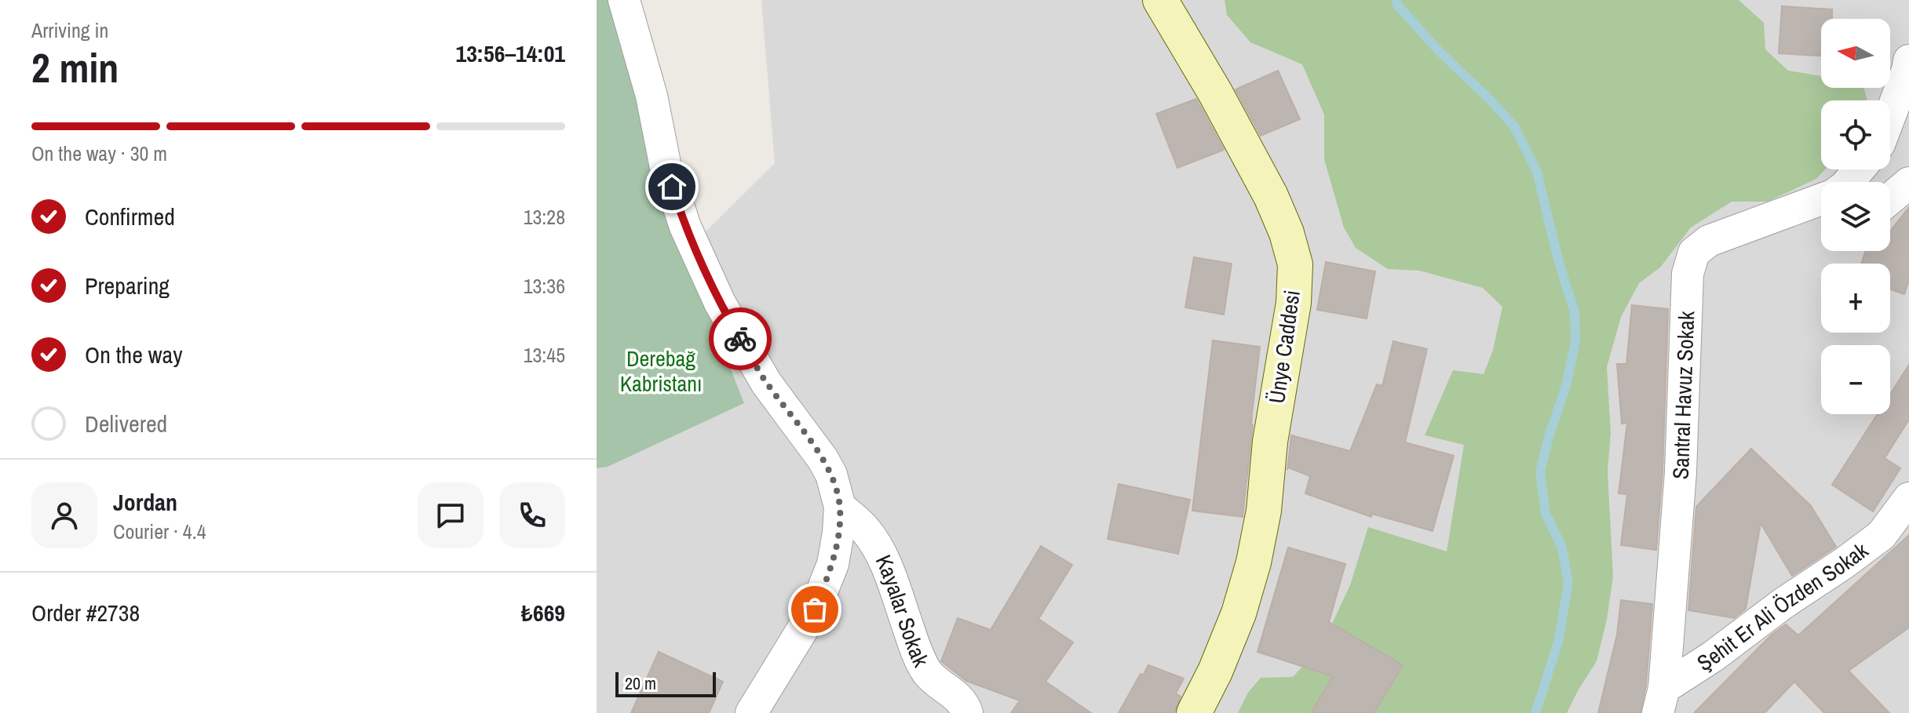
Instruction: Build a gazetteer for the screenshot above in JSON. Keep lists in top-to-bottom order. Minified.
{"streets":{"main road":["Ünye Caddesi"],"street":["Santral Havuz Sokak","Şehit Er Ali Özden Sokak","Kayalar Sokak"]},"crossings":[["Santral Havuz Sokak","Şehit Er Ali Özden Sokak"]],"parks":["Derebağ Kabristanı"],"scale_bar":"20 m","north":"left","page":{"heading":["2 min","Arriving in","13:56–14:01"],"panel":["Jordan","Courier · 4.4","Order #2738","₺669"],"map_buttons":["+","−"],"bar":"On the way · 30 m","list":[["Confirmed","13:28"],["Preparing","13:36"],["On the way","13:45"],"Delivered"],"scale":"20 m"}}
